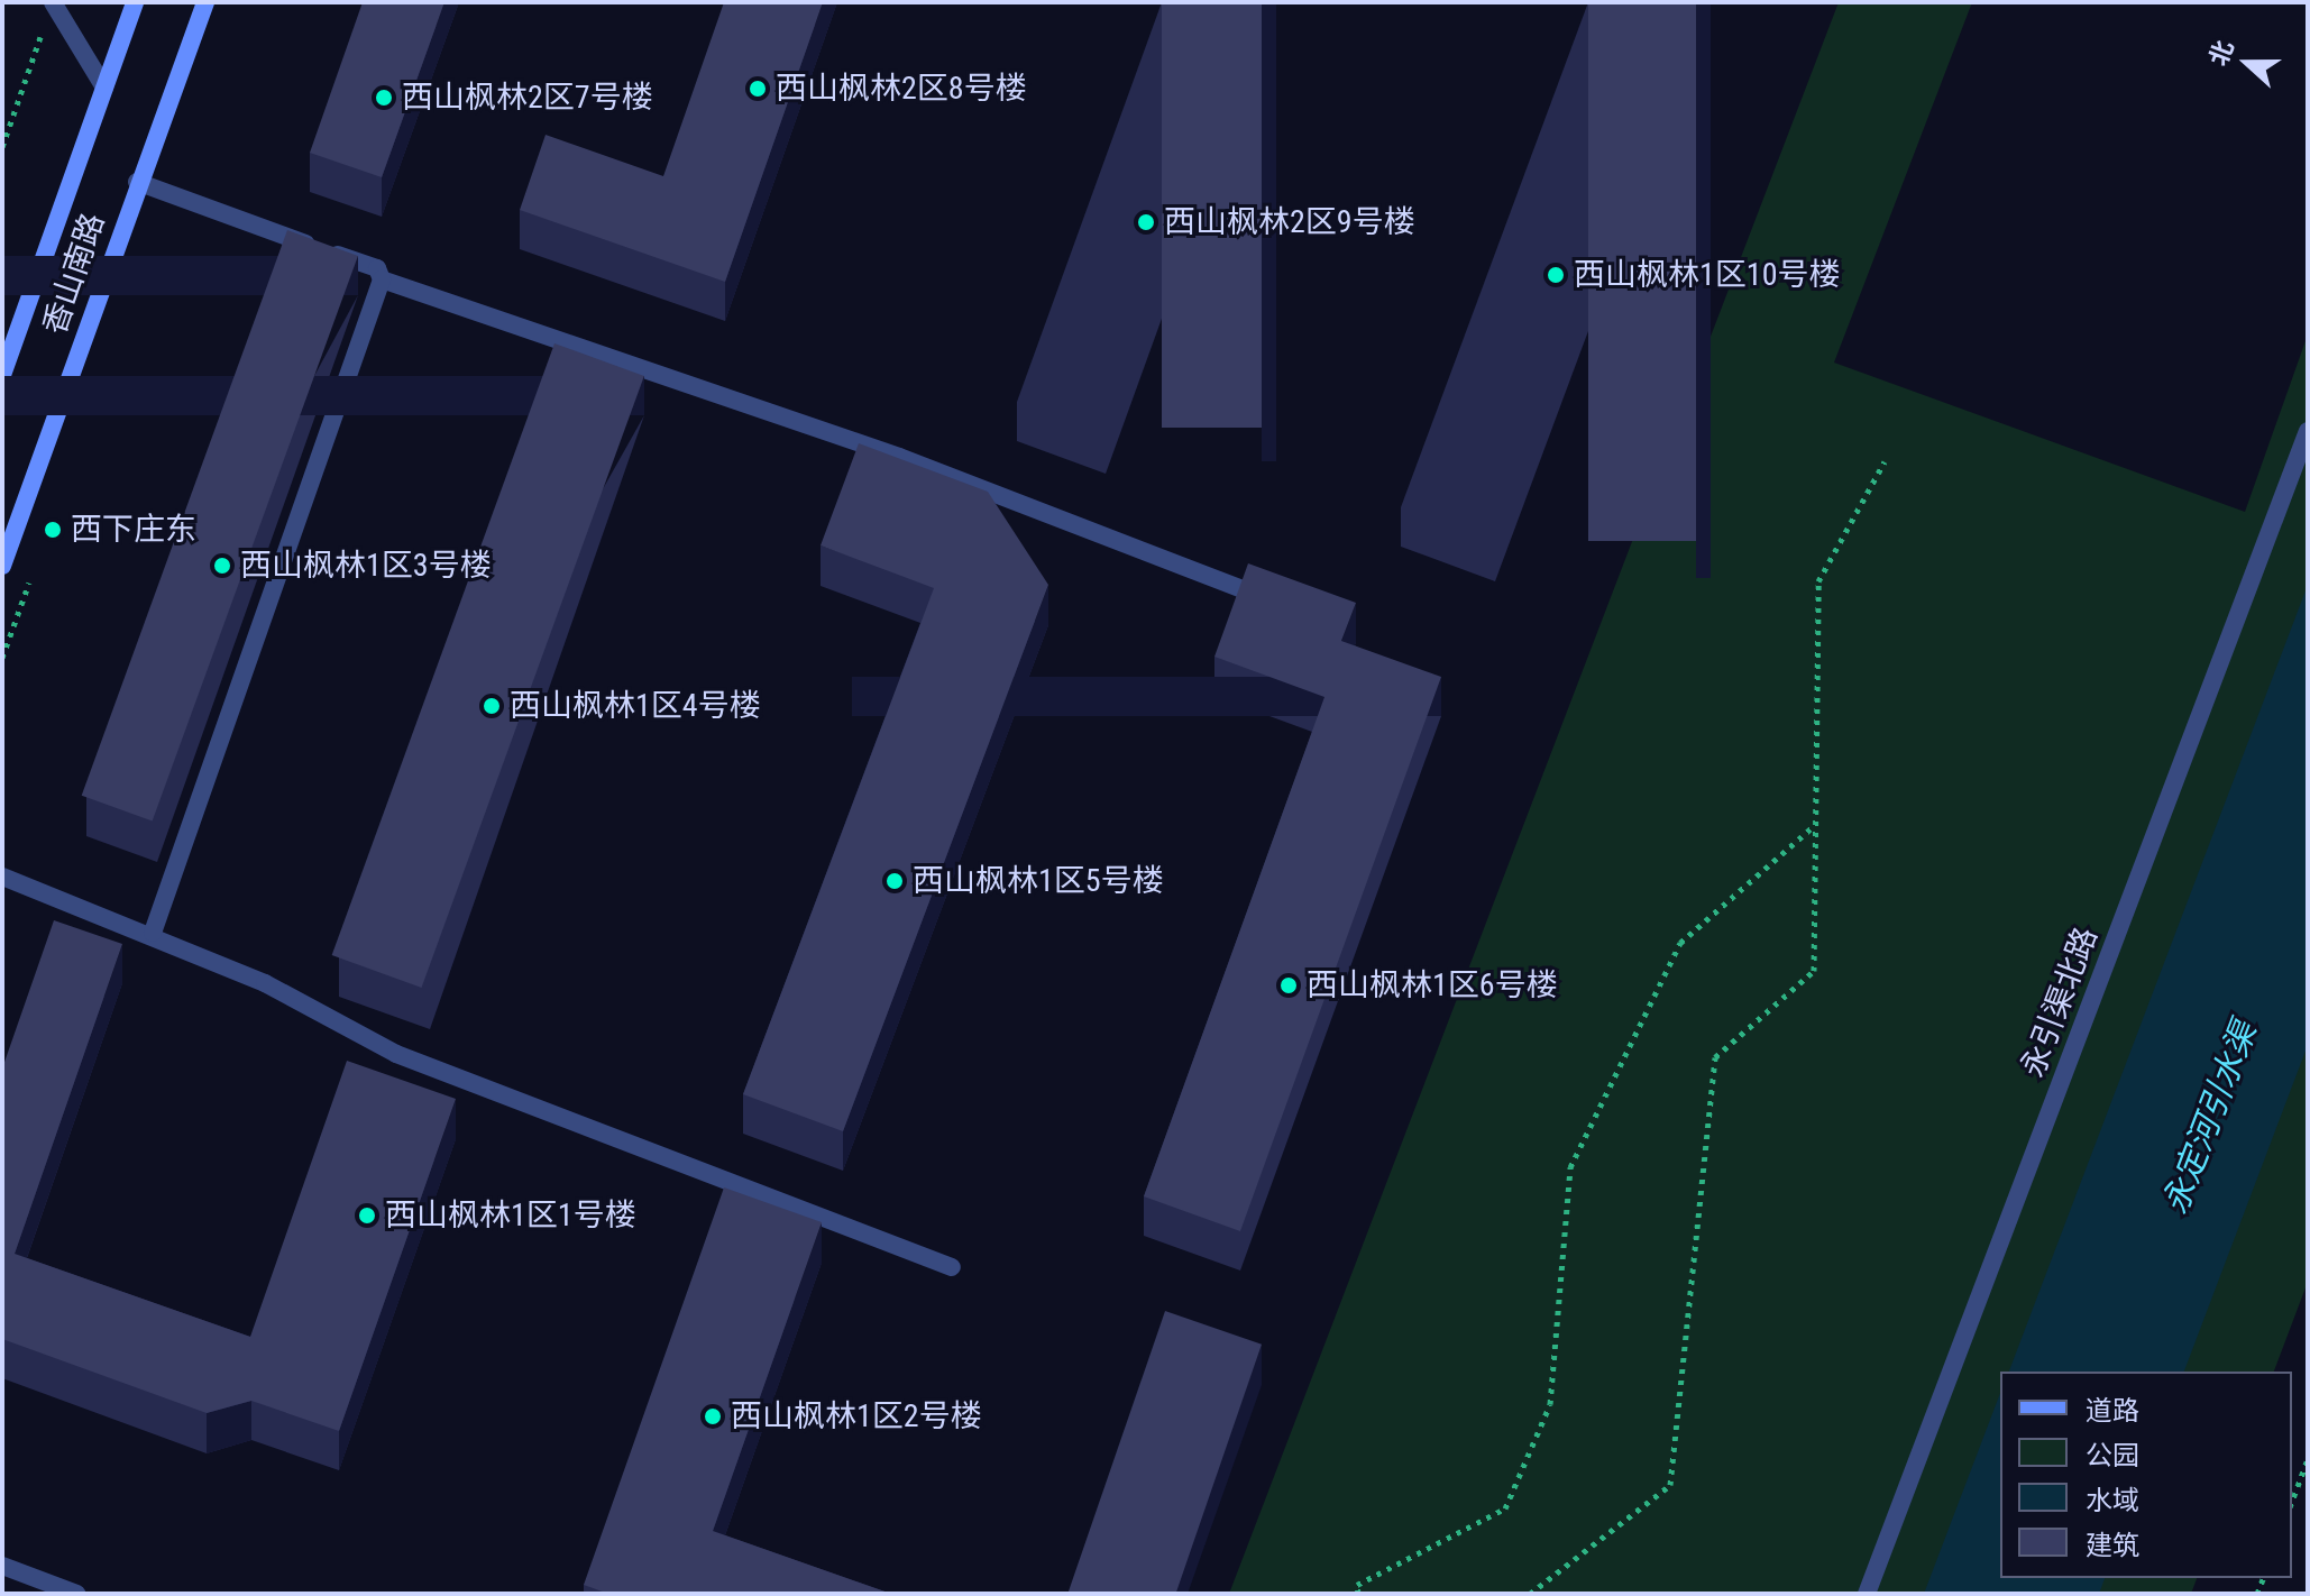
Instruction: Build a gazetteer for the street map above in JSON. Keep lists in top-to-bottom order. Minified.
{"streets":{"main road":["香山南路"],"street":["永引渠北路"]},"water":["永定河引水渠"],"places":["西山枫林2区8号楼","西山枫林2区7号楼","西山枫林2区9号楼","西山枫林1区10号楼","西下庄东","西山枫林1区3号楼","西山枫林1区4号楼","西山枫林1区5号楼","西山枫林1区6号楼","西山枫林1区1号楼","西山枫林1区2号楼"],"legend":["道路","公园","水域","建筑"],"north":"left"}
